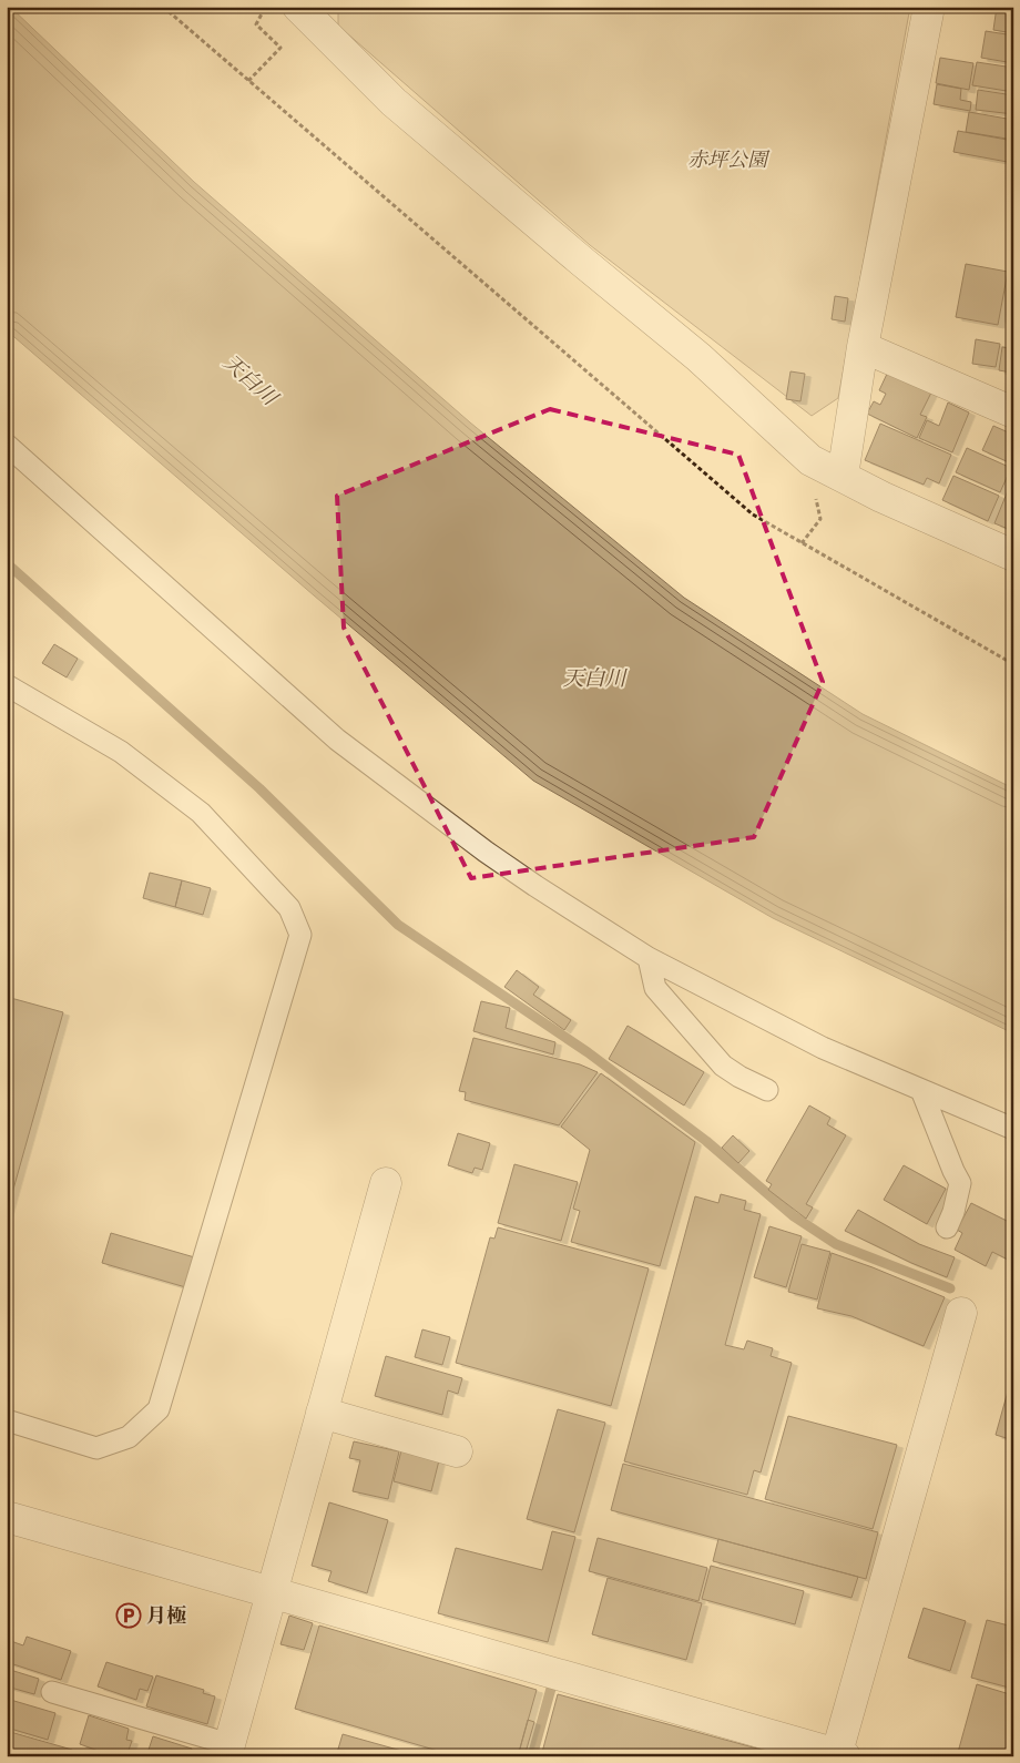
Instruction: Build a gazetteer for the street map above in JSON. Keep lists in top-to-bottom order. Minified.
{"water":["天白川"],"parks":["赤坪公園"],"places":{"parking":["月極"]}}
